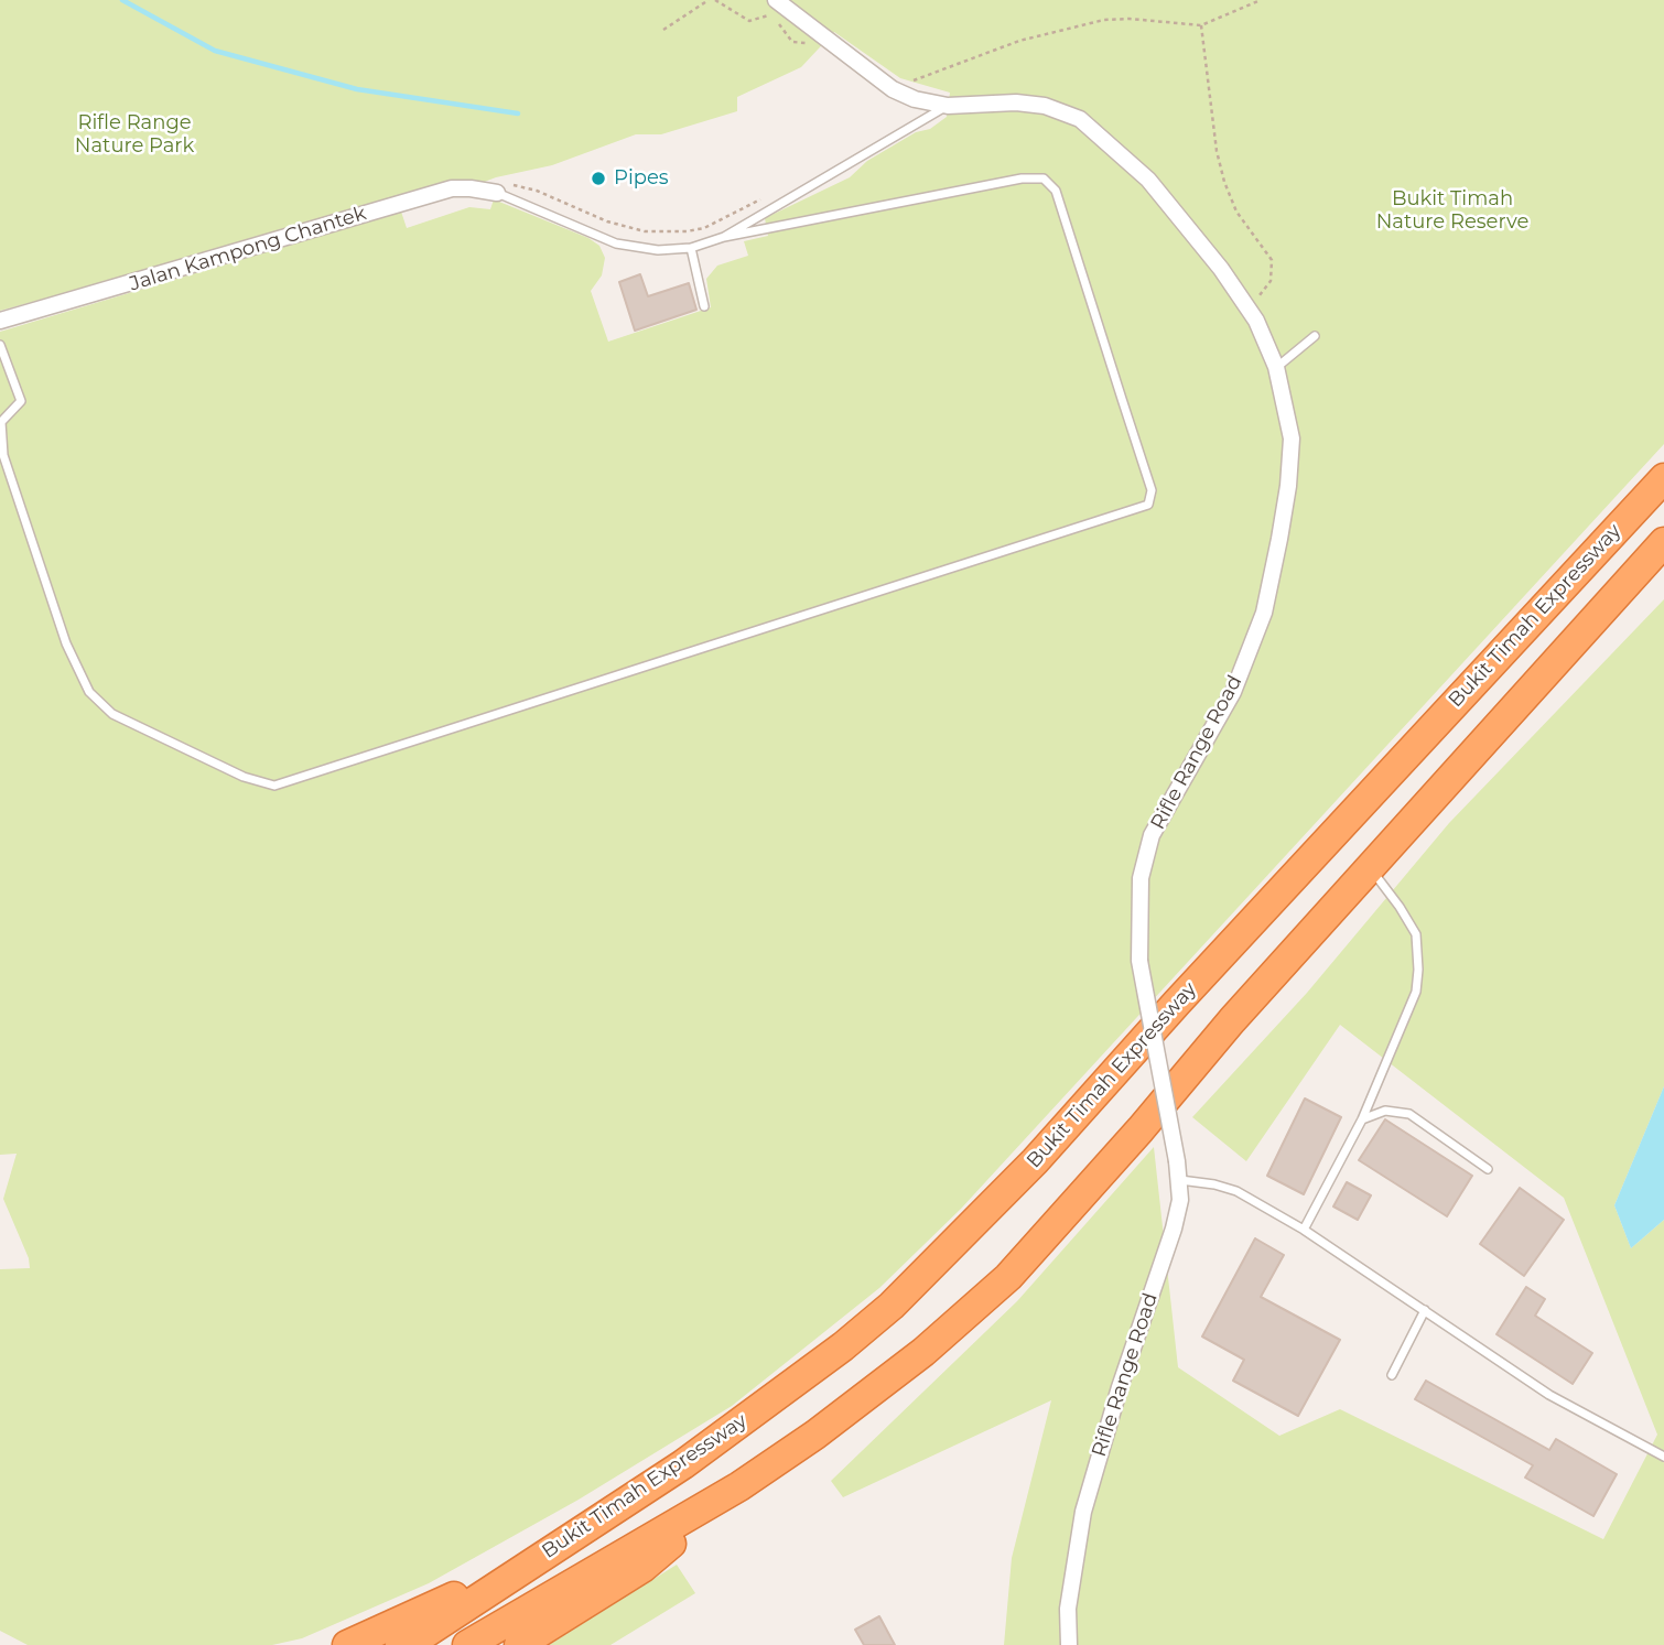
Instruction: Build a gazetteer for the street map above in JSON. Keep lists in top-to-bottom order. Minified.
{"streets":{"highway":["Bukit Timah Expressway"],"street":["Jalan Kampong Chantek","Rifle Range Road"]},"parks":["Rifle Range Nature Park","Bukit Timah Nature Reserve"],"places":["Pipes"]}
